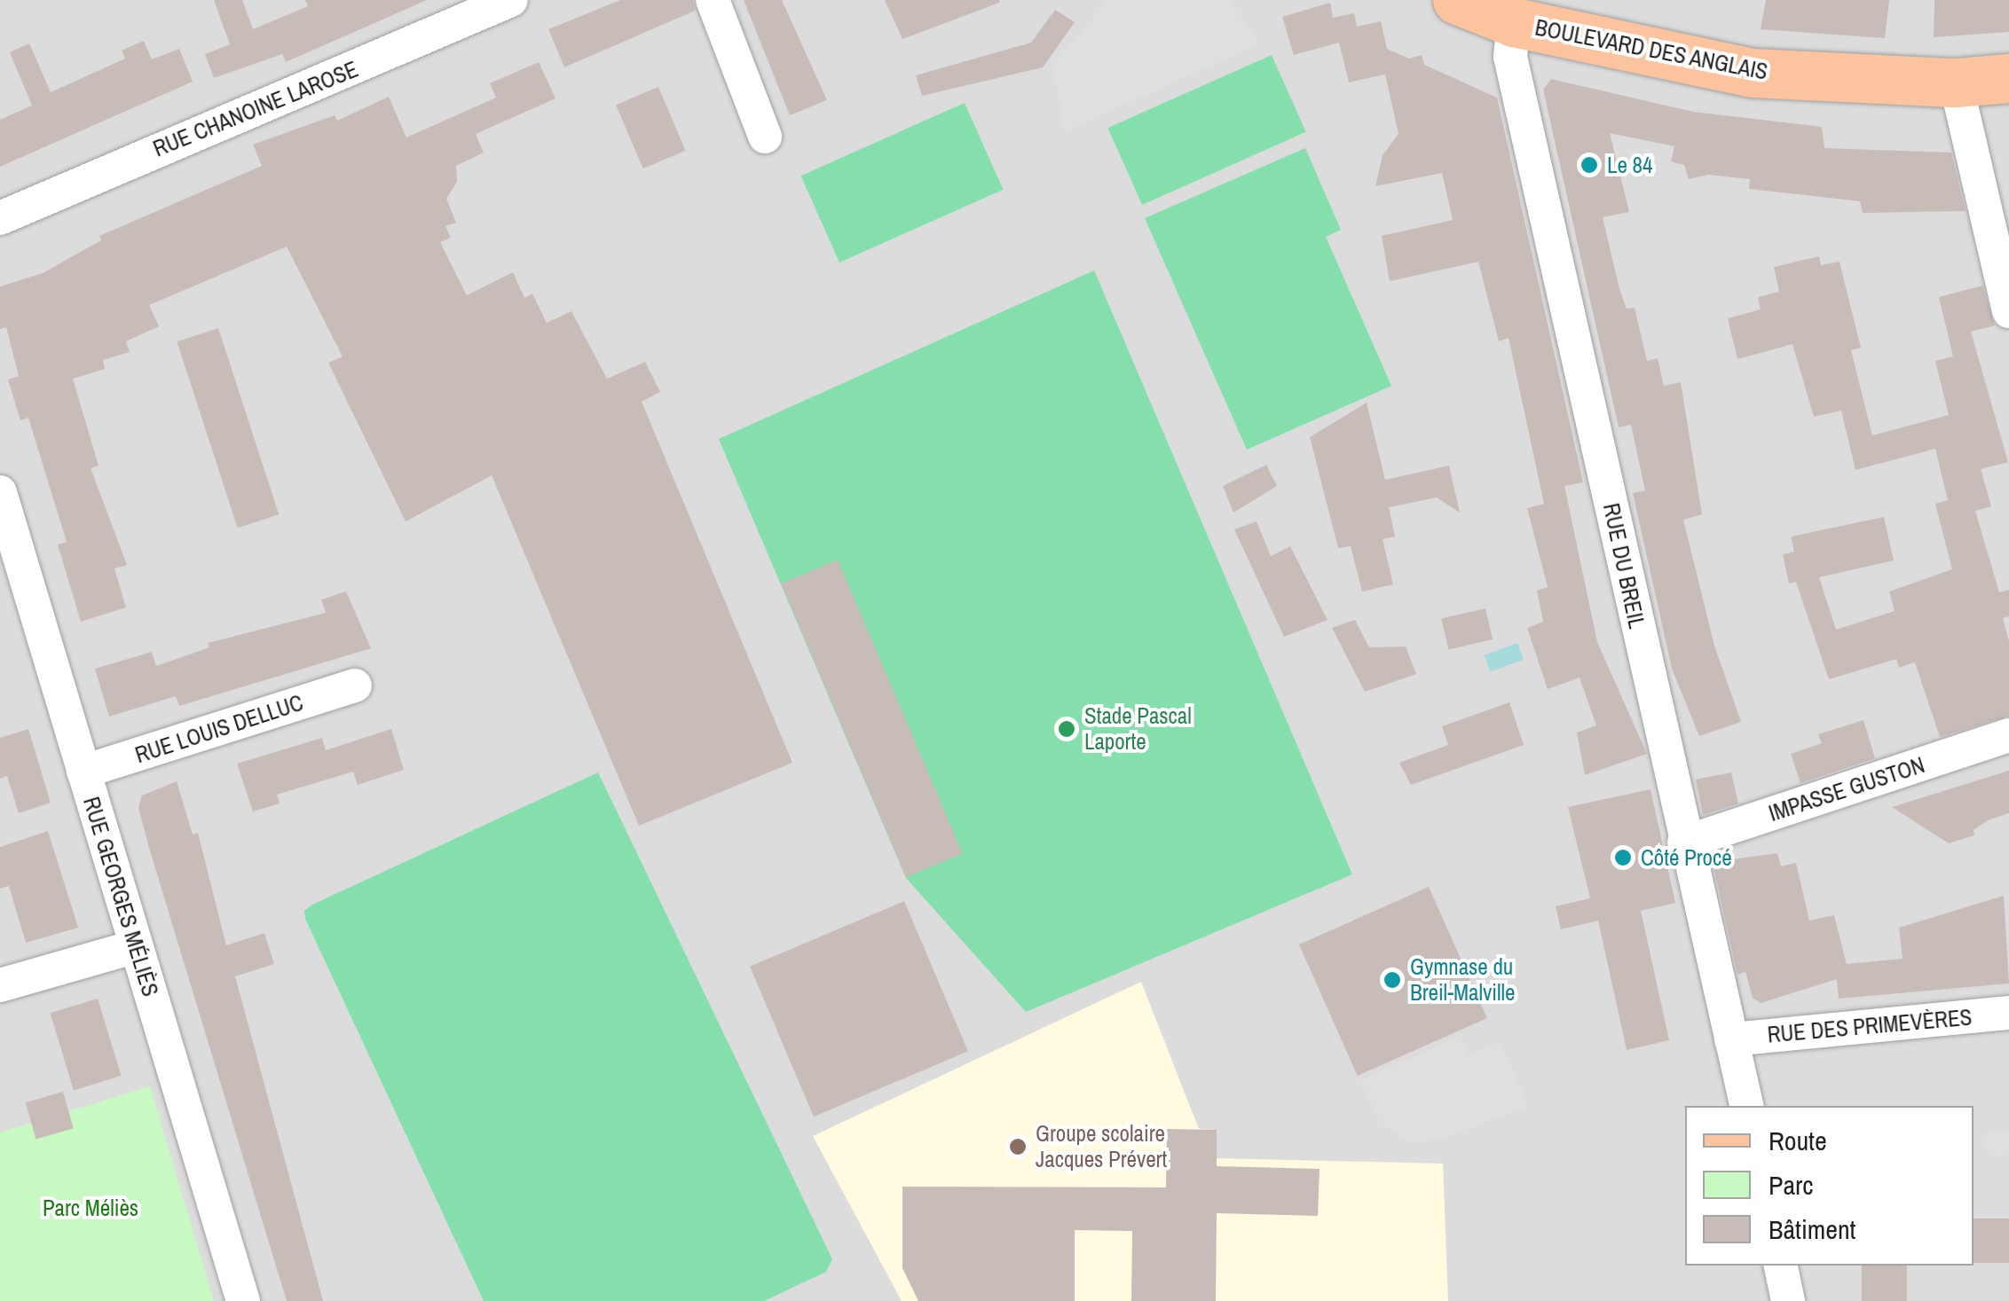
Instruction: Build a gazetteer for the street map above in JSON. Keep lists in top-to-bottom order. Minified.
{"streets":{"main road":["BOULEVARD DES ANGLAIS"],"street":["RUE CHANOINE LAROSE","RUE DU BREIL","RUE LOUIS DELLUC","IMPASSE GUSTON","RUE GEORGES MÉLIÈS","RUE DES PRIMEVÈRES"]},"crossings":[["BOULEVARD DES ANGLAIS","RUE DU BREIL"],["RUE DU BREIL","IMPASSE GUSTON"],["RUE DU BREIL","RUE DES PRIMEVÈRES"],["RUE LOUIS DELLUC","RUE GEORGES MÉLIÈS"]],"parks":["Parc Méliès"],"places":["Le 84","Stade Pascal Laporte","Côté Procé","Gymnase du Breil-Malville","Groupe scolaire Jacques Prévert"],"legend":["Route","Parc","Bâtiment"]}
